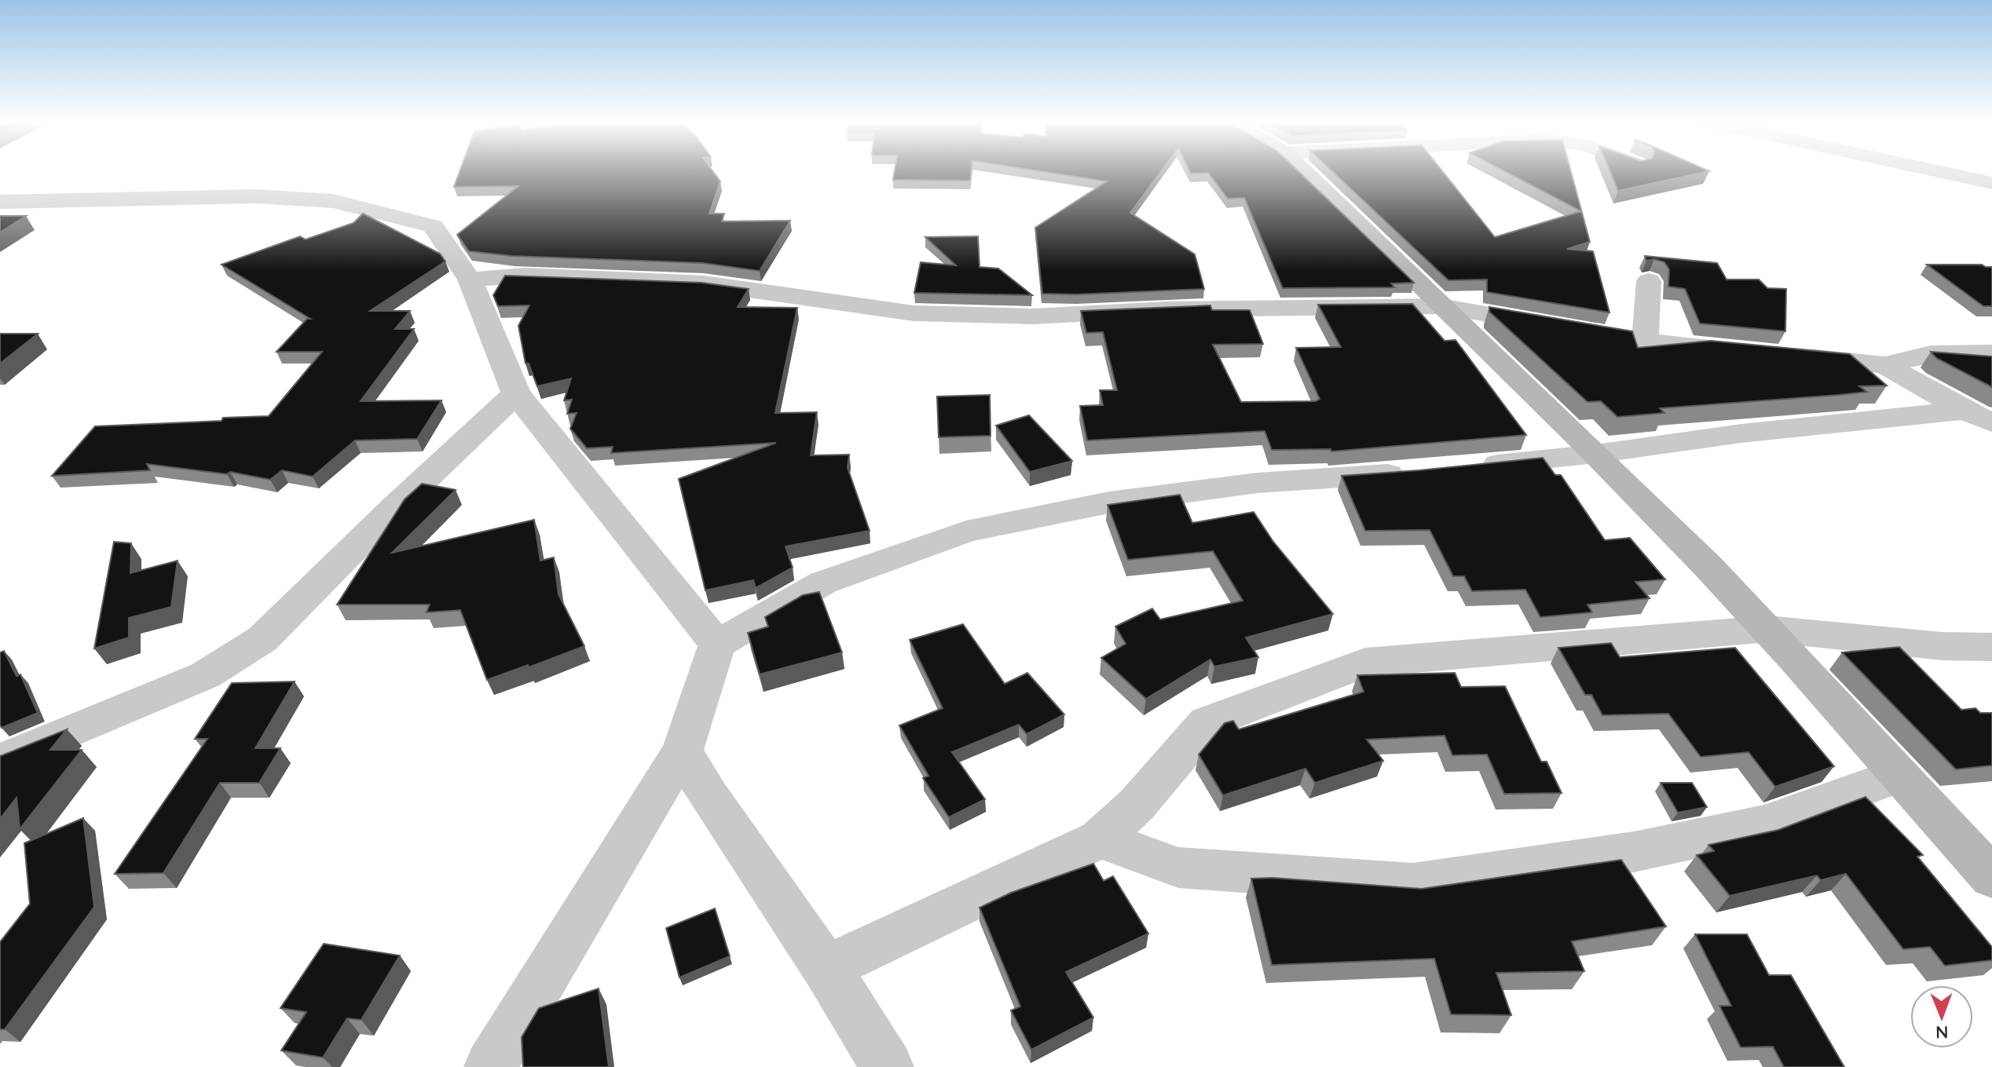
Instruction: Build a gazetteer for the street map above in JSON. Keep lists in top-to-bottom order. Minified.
{"north":"bottom"}
